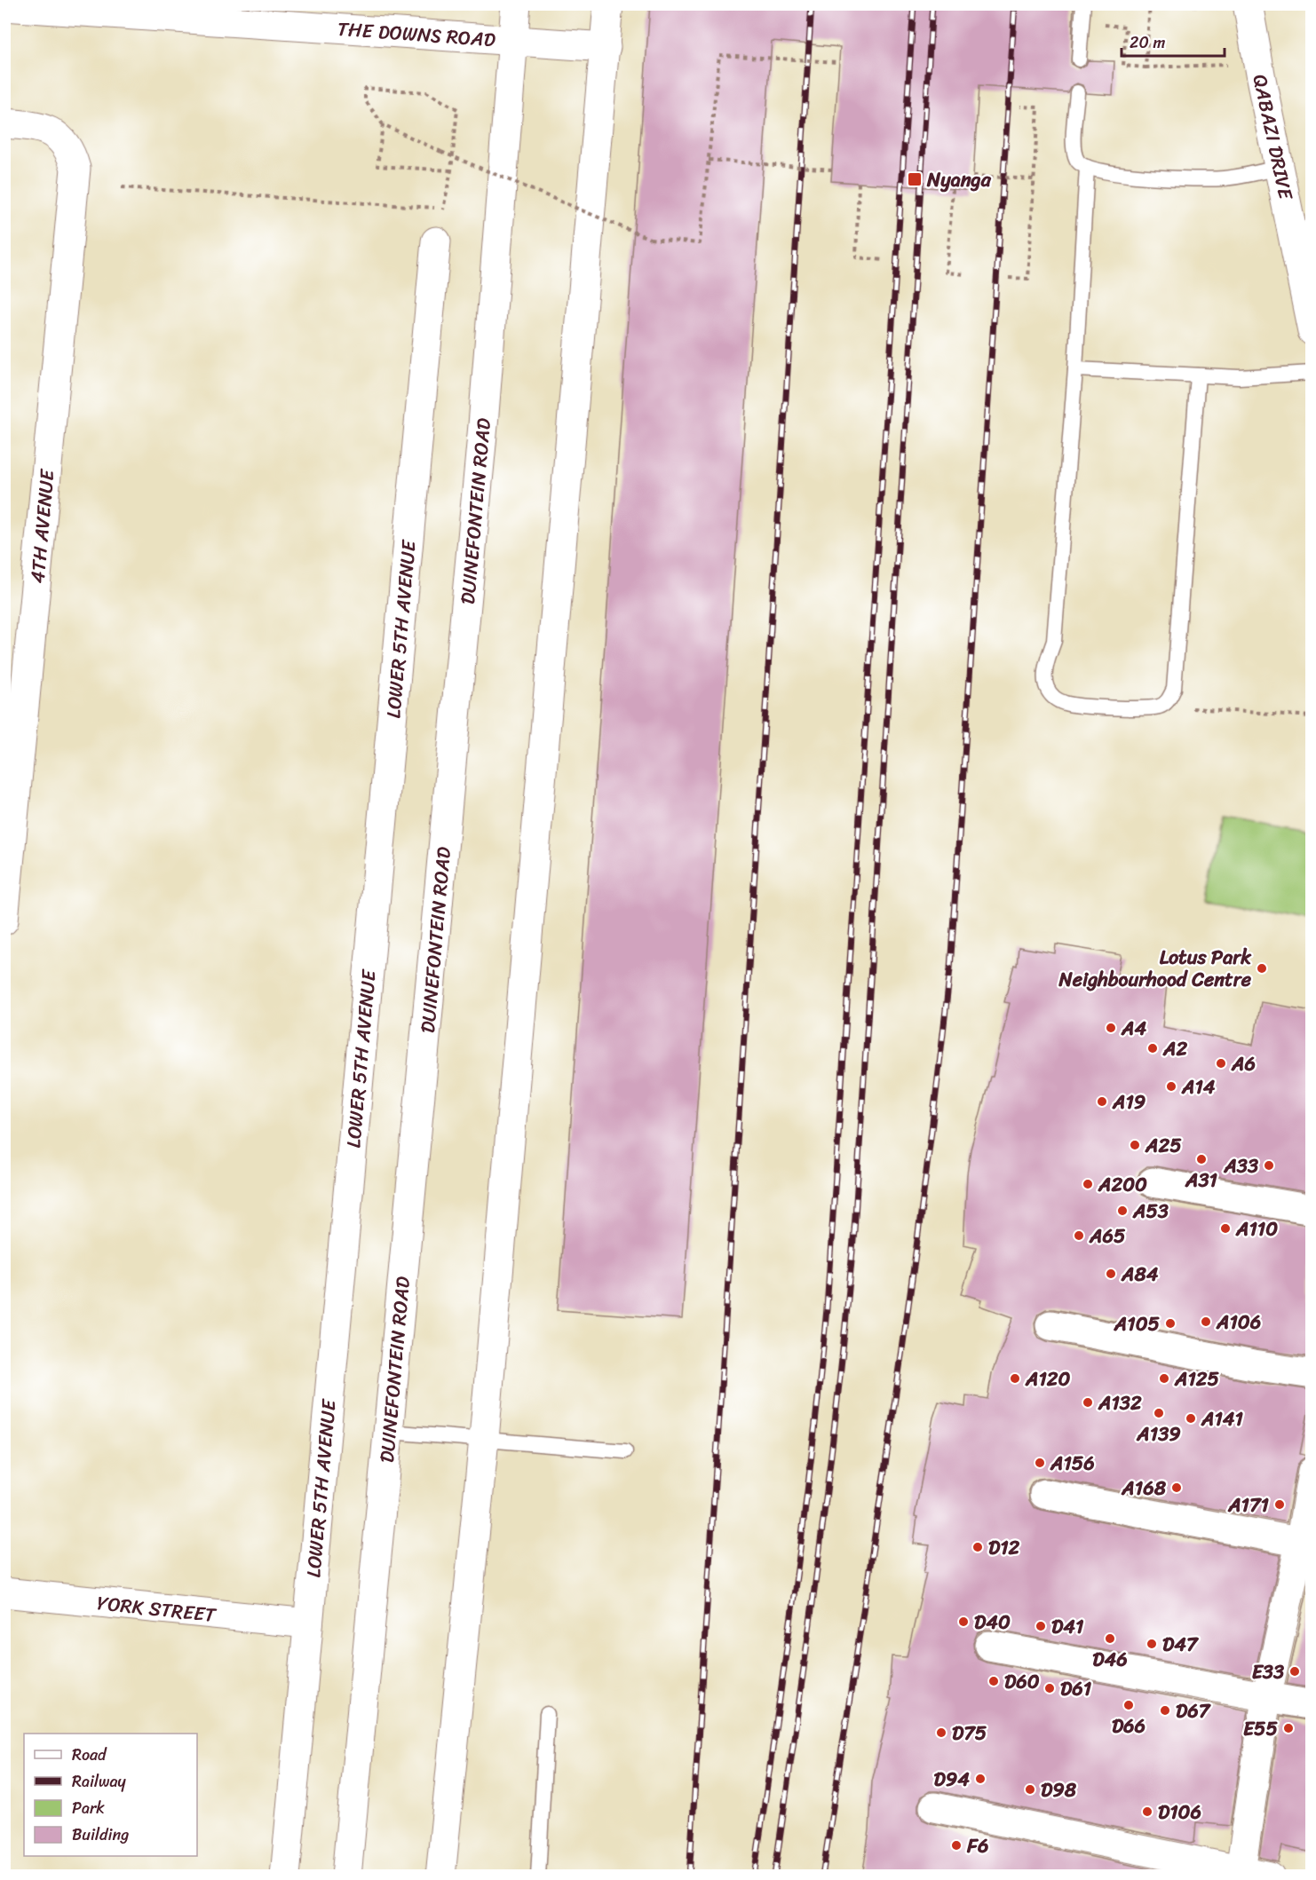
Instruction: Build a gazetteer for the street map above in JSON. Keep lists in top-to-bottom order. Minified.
{"streets":{"street":["THE DOWNS ROAD","QABAZI DRIVE","DUINEFONTEIN ROAD","4TH AVENUE","LOWER 5TH AVENUE","YORK STREET"]},"crossings":[["THE DOWNS ROAD","DUINEFONTEIN ROAD"],["LOWER 5TH AVENUE","YORK STREET"]],"places":{"transit":["Nyanga"],"other":["Lotus Park Neighbourhood Centre","A4","A2","A6","A14","A19","A25","A31","A33","A200","A53","A110","A65","A84","A106","A105","A120","A125","A132","A139","A141","A156","A168","A171","D12","D40","D41","D46","D47","E33","D60","D61","D66","D67","E55","D75","D94","D98","D106","F6"]},"legend":["Road","Railway","Park","Building"],"scale_bar":"20 m"}
